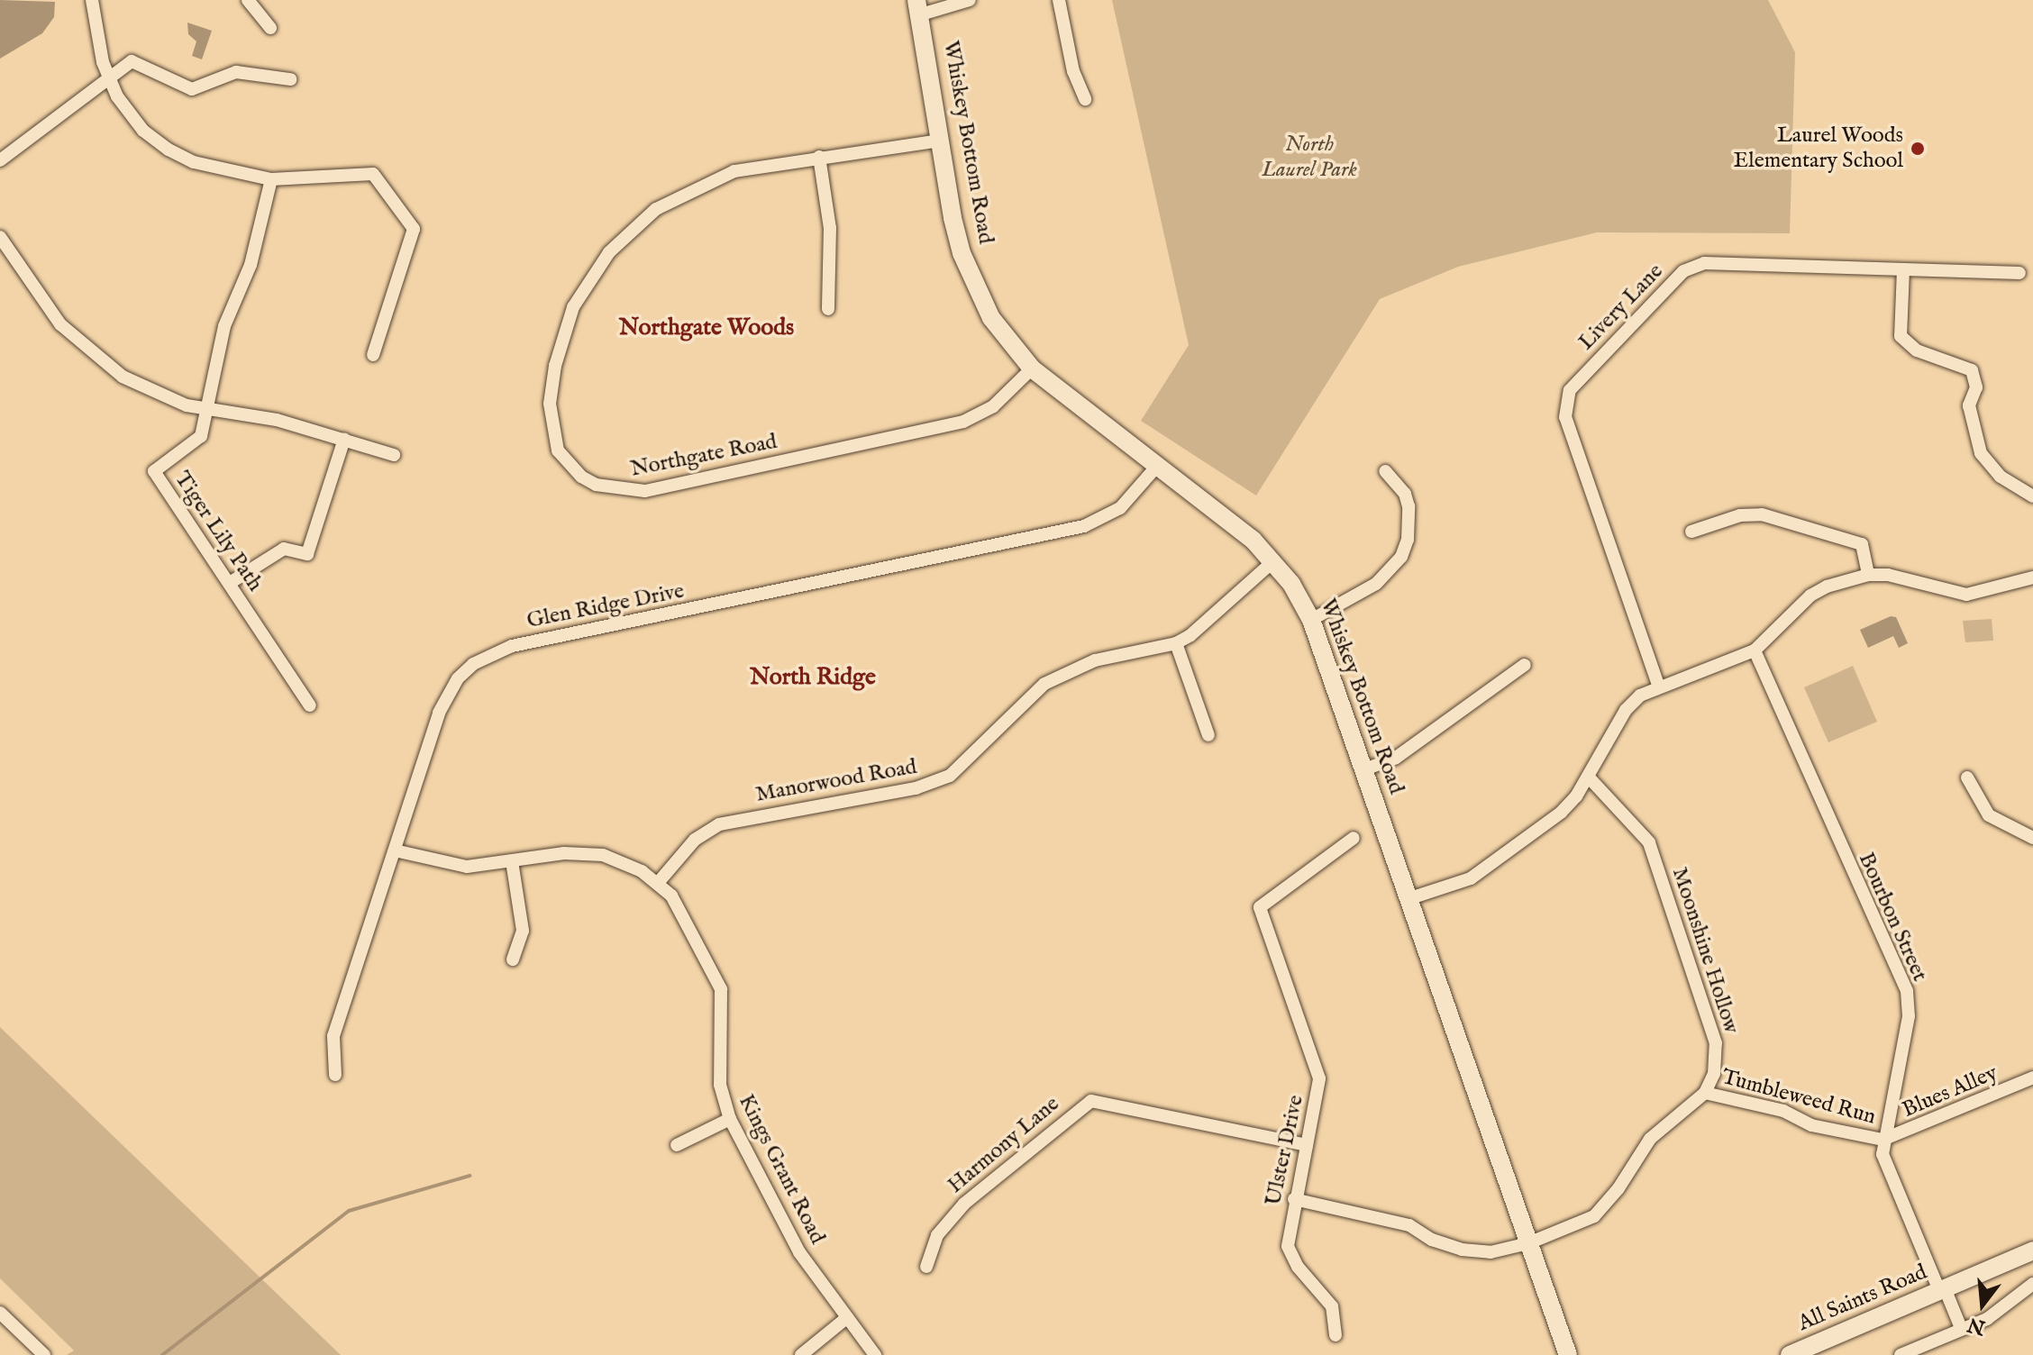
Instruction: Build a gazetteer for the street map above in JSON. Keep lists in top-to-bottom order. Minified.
{"streets":{"street":["Whiskey Bottom Road","Livery Lane","Northgate Road","Tiger Lily Path","Glen Ridge Drive","Manorwood Road","Bourbon Street","Moonshine Hollow","Blues Alley","Tumbleweed Run","Harmony Lane","Ulster Drive","Kings Grant Road","All Saints Road"]},"crossings":[["Whiskey Bottom Road","Northgate Road"],["Whiskey Bottom Road","Glen Ridge Drive"],["Whiskey Bottom Road","Manorwood Road"],["Glen Ridge Drive","Kings Grant Road"],["Manorwood Road","Kings Grant Road"],["Bourbon Street","Blues Alley"],["Bourbon Street","Tumbleweed Run"],["Bourbon Street","All Saints Road"],["Moonshine Hollow","Tumbleweed Run"],["Blues Alley","Tumbleweed Run"],["Harmony Lane","Ulster Drive"]],"districts":["Northgate Woods","North Ridge"],"parks":["North Laurel Park"],"places":["Laurel Woods Elementary School"],"north":"bottom"}
